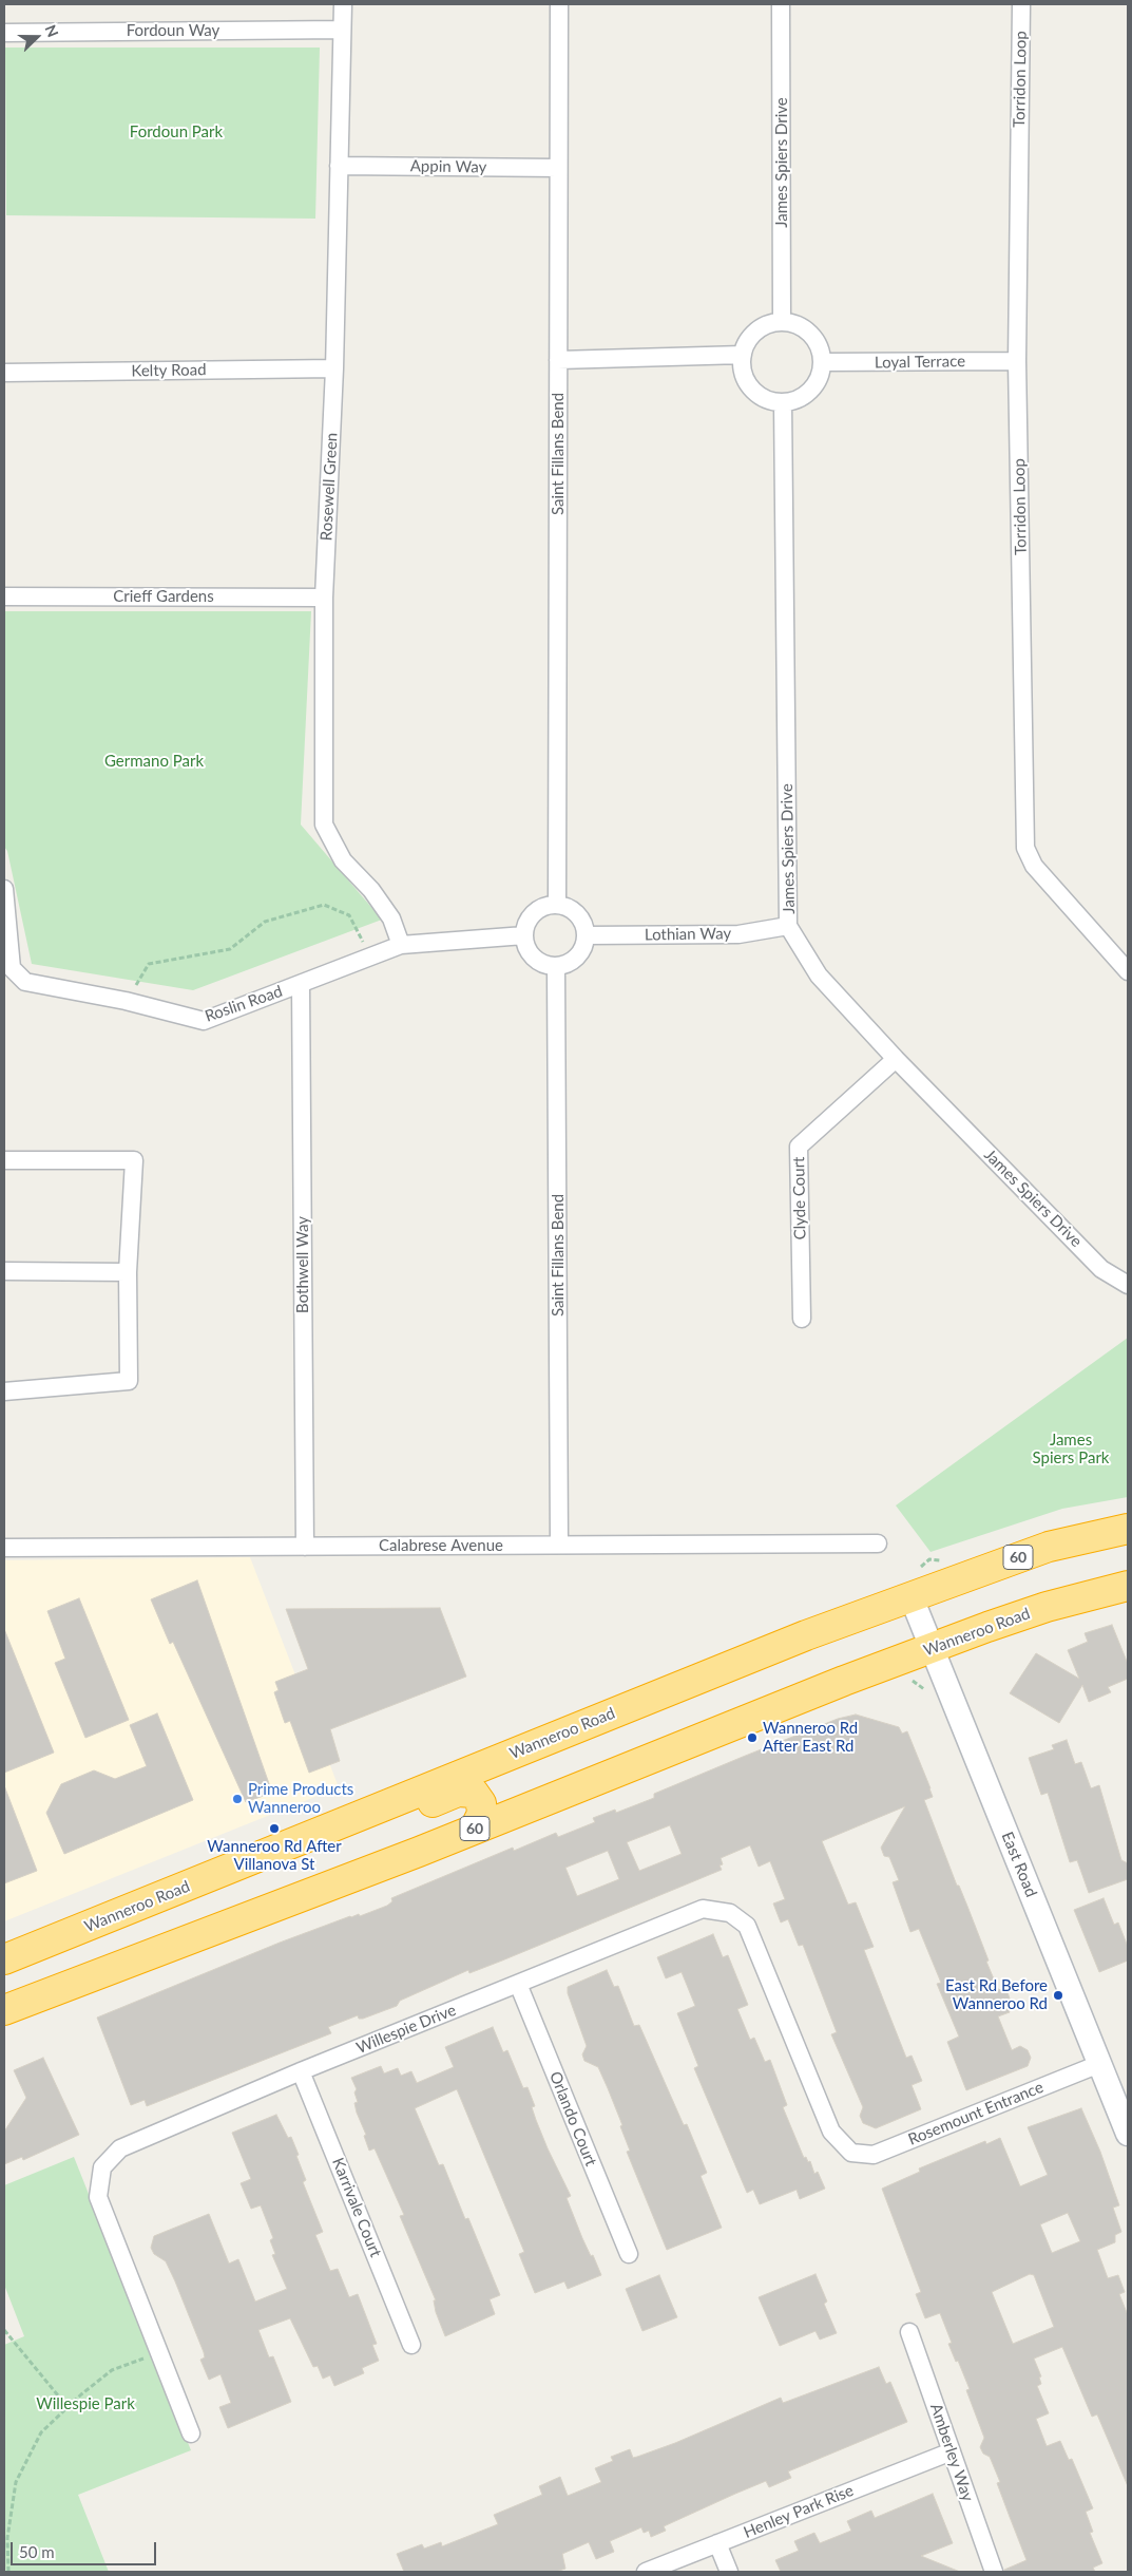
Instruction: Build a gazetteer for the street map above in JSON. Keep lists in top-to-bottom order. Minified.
{"streets":{"highway":["60","Wanneroo Road"],"street":["Fordoun Way","Torridon Loop","James Spiers Drive","Appin Way","Loyal Terrace","Kelty Road","Saint Fillans Bend","Rosewell Green","Crieff Gardens","Lothian Way","Roslin Road","Clyde Court","Bothwell Way","Calabrese Avenue","East Road","Willespie Drive","Rosemount Entrance","Orlando Court","Karrivale Court","Amberley Way","Henley Park Rise"]},"crossings":[["Fordoun Way","Rosewell Green"],["Torridon Loop","Loyal Terrace"],["James Spiers Drive","Loyal Terrace"],["James Spiers Drive","Lothian Way"],["James Spiers Drive","Clyde Court"],["Appin Way","Saint Fillans Bend"],["Appin Way","Rosewell Green"],["Kelty Road","Rosewell Green"],["Saint Fillans Bend","Lothian Way"],["Saint Fillans Bend","Roslin Road"],["Saint Fillans Bend","Calabrese Avenue"],["Rosewell Green","Crieff Gardens"],["Rosewell Green","Roslin Road"],["Lothian Way","Roslin Road"],["Roslin Road","Bothwell Way"],["Bothwell Way","Calabrese Avenue"],["60","Wanneroo Road"],["Wanneroo Road","East Road"],["East Road","Rosemount Entrance"],["Willespie Drive","Rosemount Entrance"],["Willespie Drive","Orlando Court"],["Willespie Drive","Karrivale Court"],["Amberley Way","Henley Park Rise"]],"parks":["Fordoun Park","Germano Park","James Spiers Park","Willespie Park"],"places":["Wanneroo Rd After East Rd","Prime Products Wanneroo","Wanneroo Rd After Villanova St","East Rd Before Wanneroo Rd"],"scale_bar":"50 m","north":"right"}
